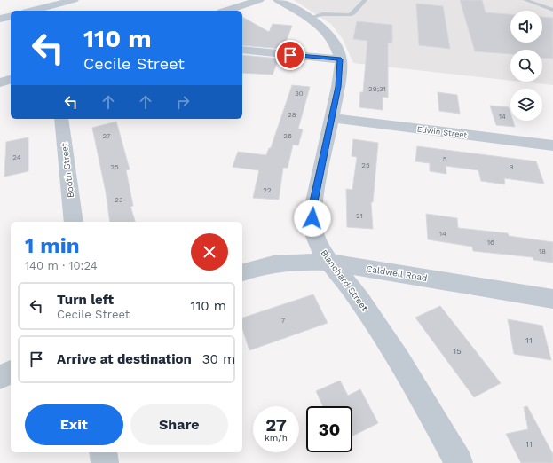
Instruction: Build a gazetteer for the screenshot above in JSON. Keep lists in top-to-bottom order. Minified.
{"streets":{"street":["Edwin Street","Booth Street","Caldwell Road","Blanchard Street"]},"crossings":[["Edwin Street","Blanchard Street"],["Caldwell Road","Blanchard Street"]],"house_numbers":["29;31","30","28","14","27","26","24","5","25","25","9","22","23","21","14","16","18","7","11","15","11"],"page":{"turn":["110 m","Cecile Street"],"heading":["1 min","140 m · 10:24"],"list":[{"name":"Turn left","note":"Cecile Street","value":"110 m"},{"name":"Arrive at destination","value":"30 m"}],"buttons":["Exit","Share"],"speed":"27 km/h","limit":"30"}}
